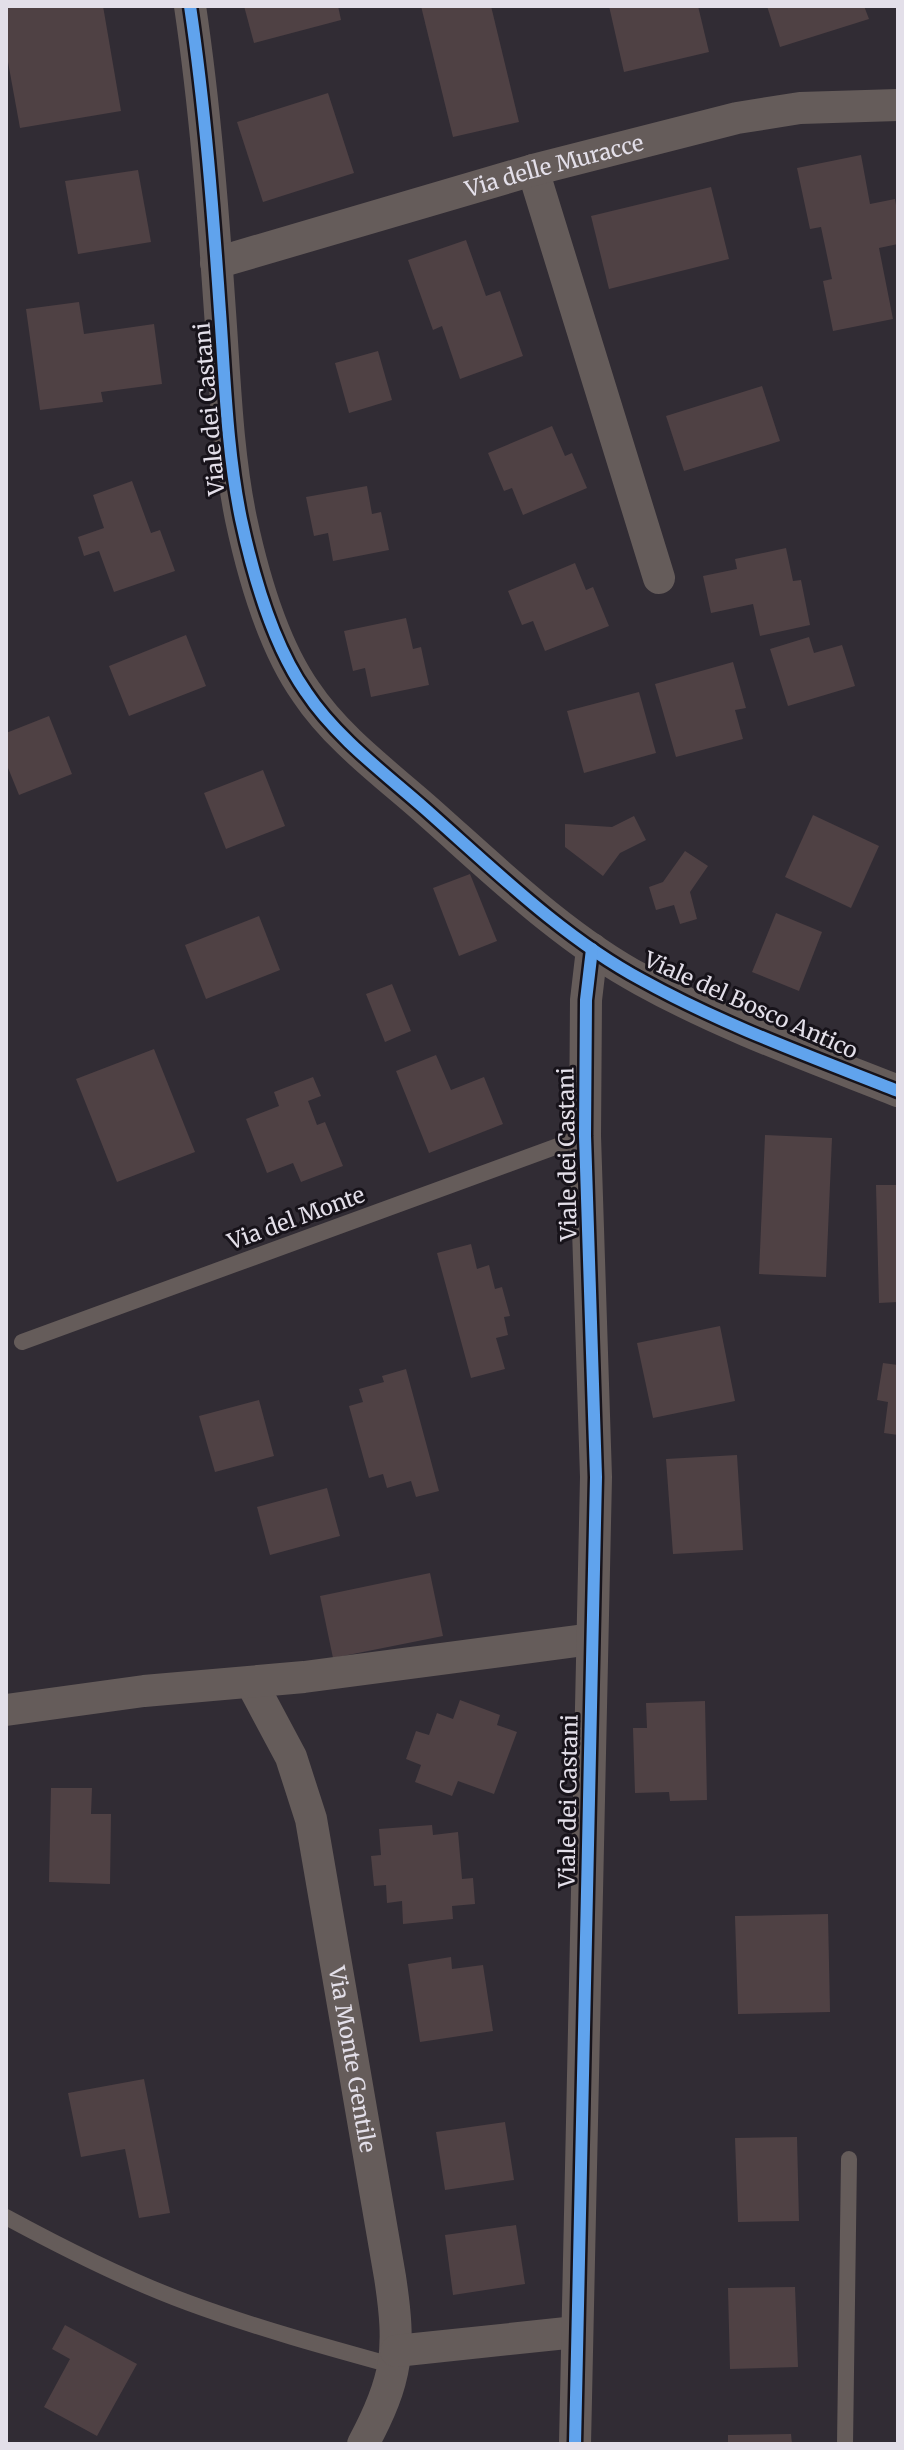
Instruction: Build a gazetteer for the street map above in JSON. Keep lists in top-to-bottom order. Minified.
{"streets":{"street":["Via delle Muracce","Viale dei Castani","Viale del Bosco Antico","Via Monte Gentile"],"lane":["Via del Monte"]},"crossings":[["Via delle Muracce","Viale dei Castani"],["Viale dei Castani","Viale del Bosco Antico"],["Viale dei Castani","Via del Monte"]]}
